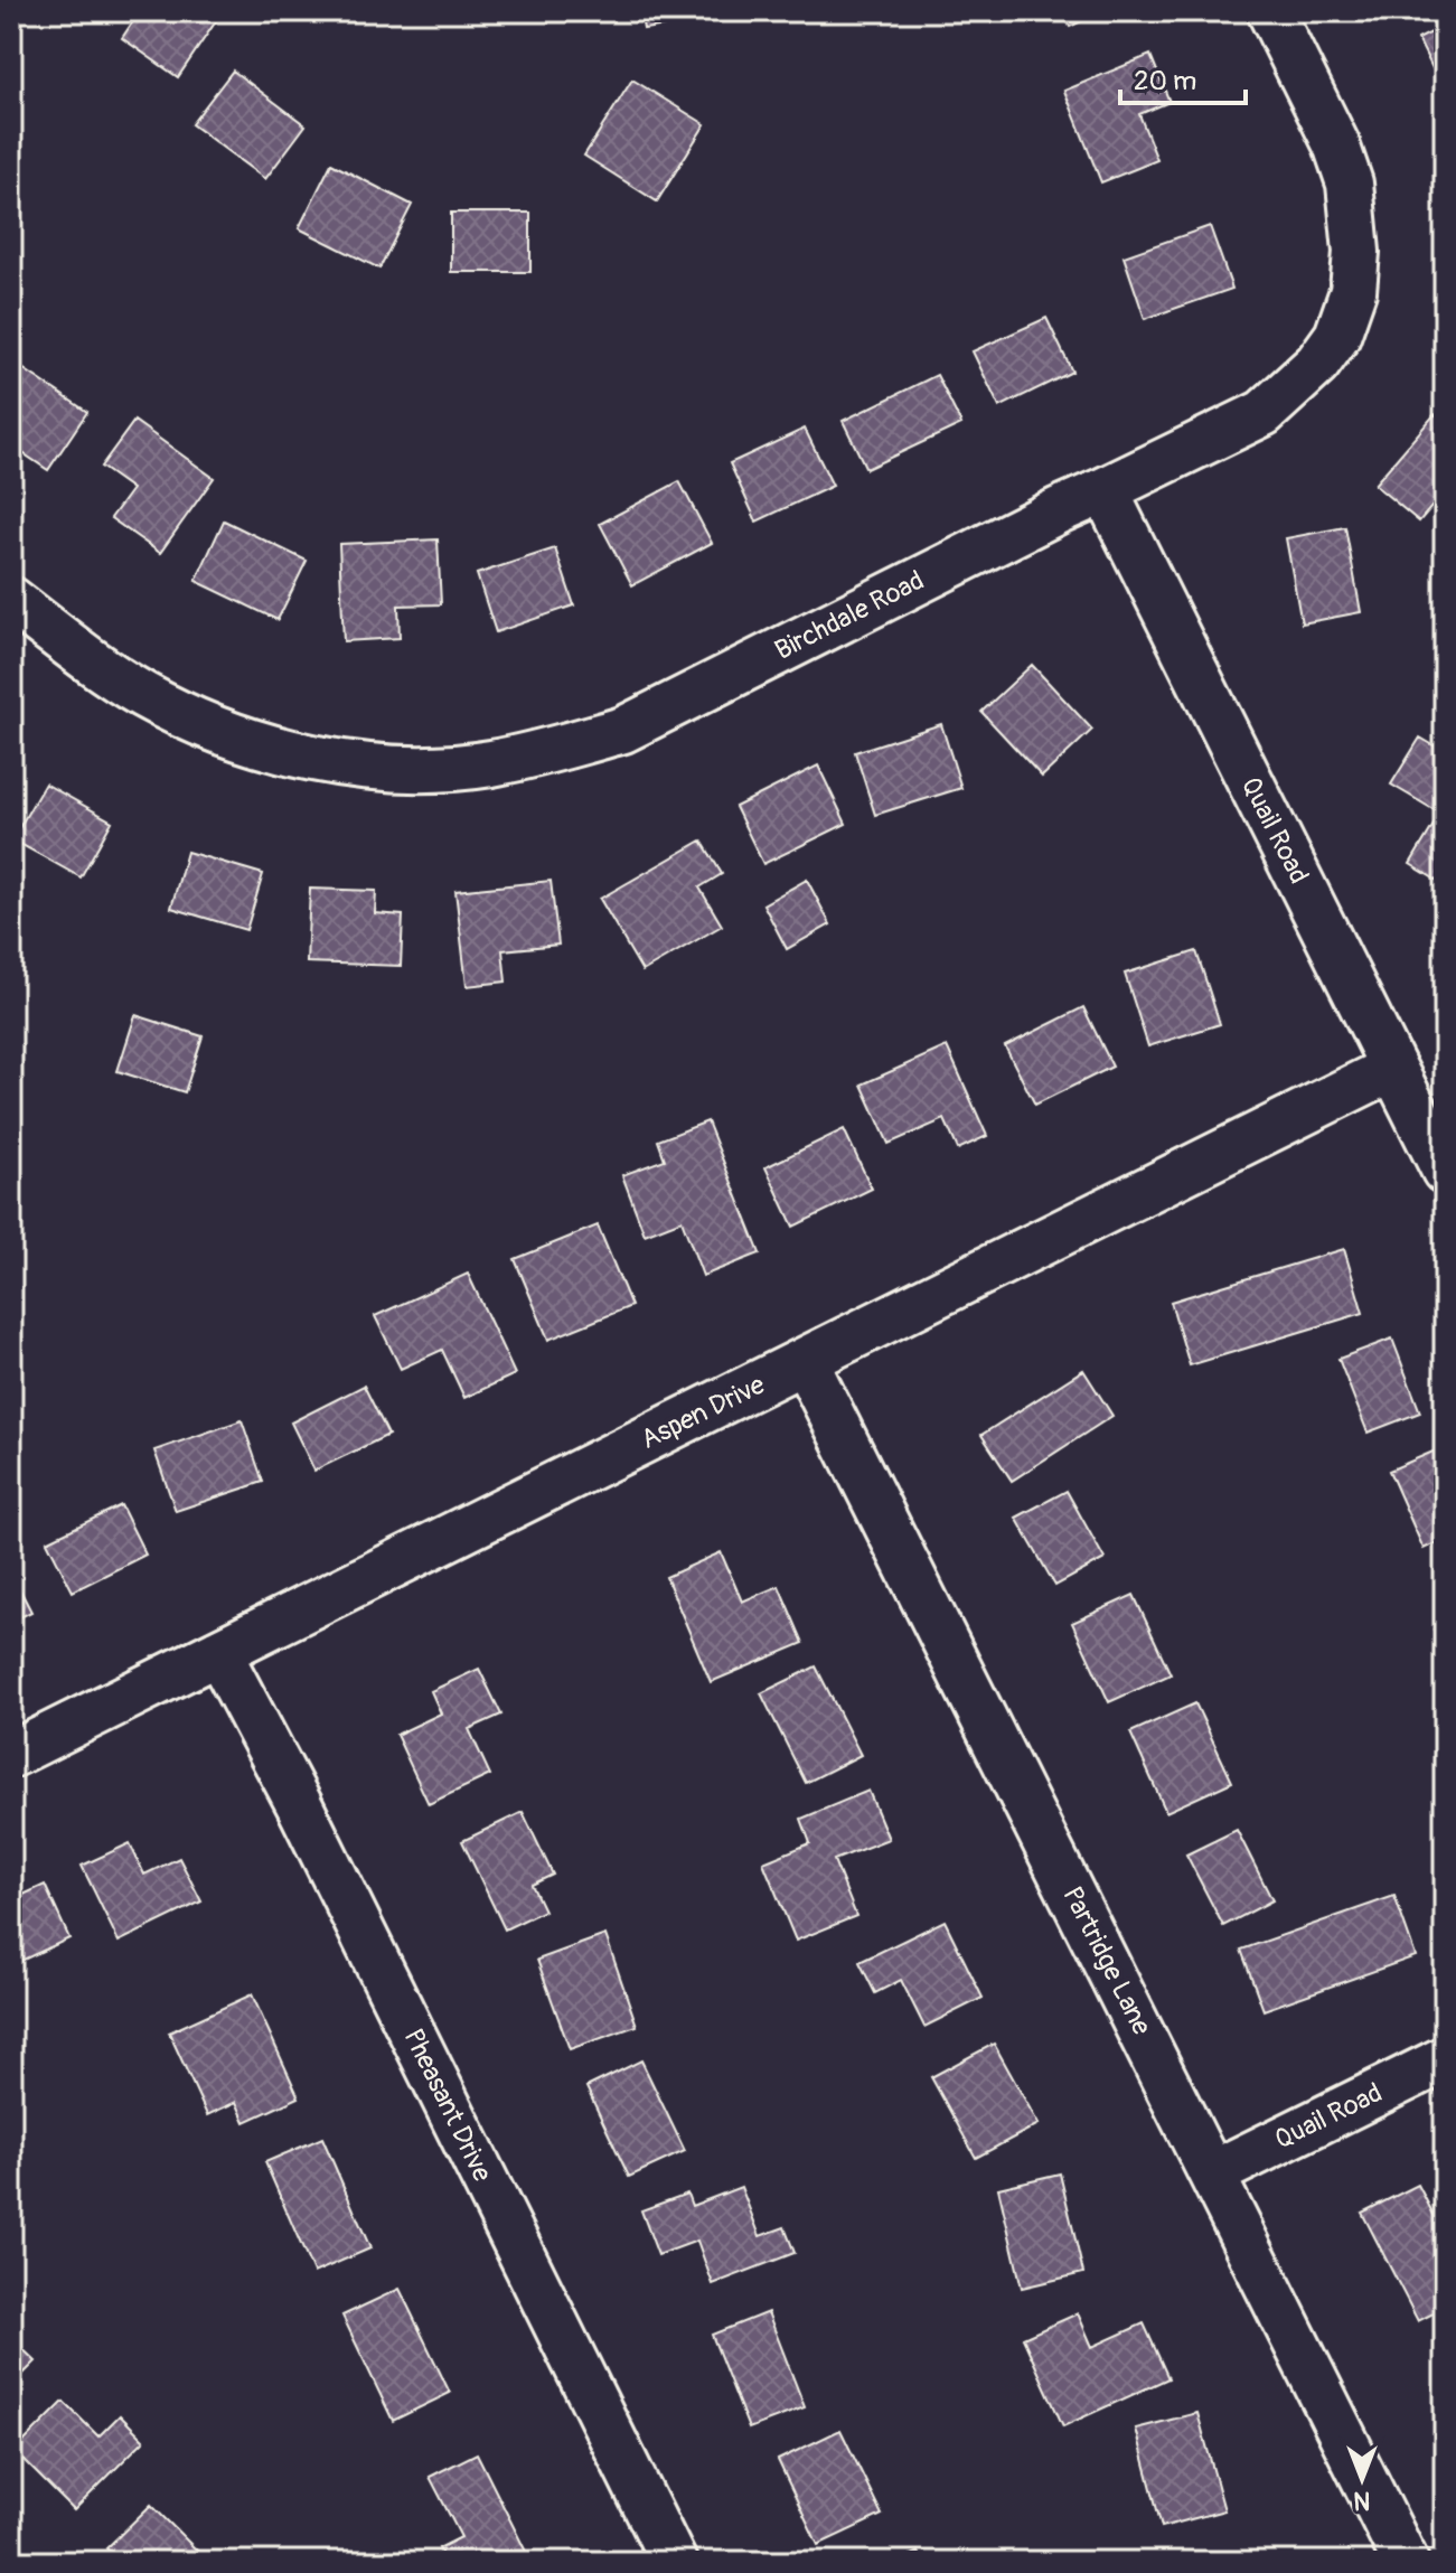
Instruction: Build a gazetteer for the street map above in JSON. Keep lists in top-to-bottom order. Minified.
{"streets":{"street":["Birchdale Road","Quail Road","Aspen Drive","Partridge Lane","Pheasant Drive"]},"crossings":[["Birchdale Road","Quail Road"],["Quail Road","Aspen Drive"],["Quail Road","Partridge Lane"],["Aspen Drive","Partridge Lane"],["Aspen Drive","Pheasant Drive"]],"scale_bar":"20 m","north":"bottom"}
